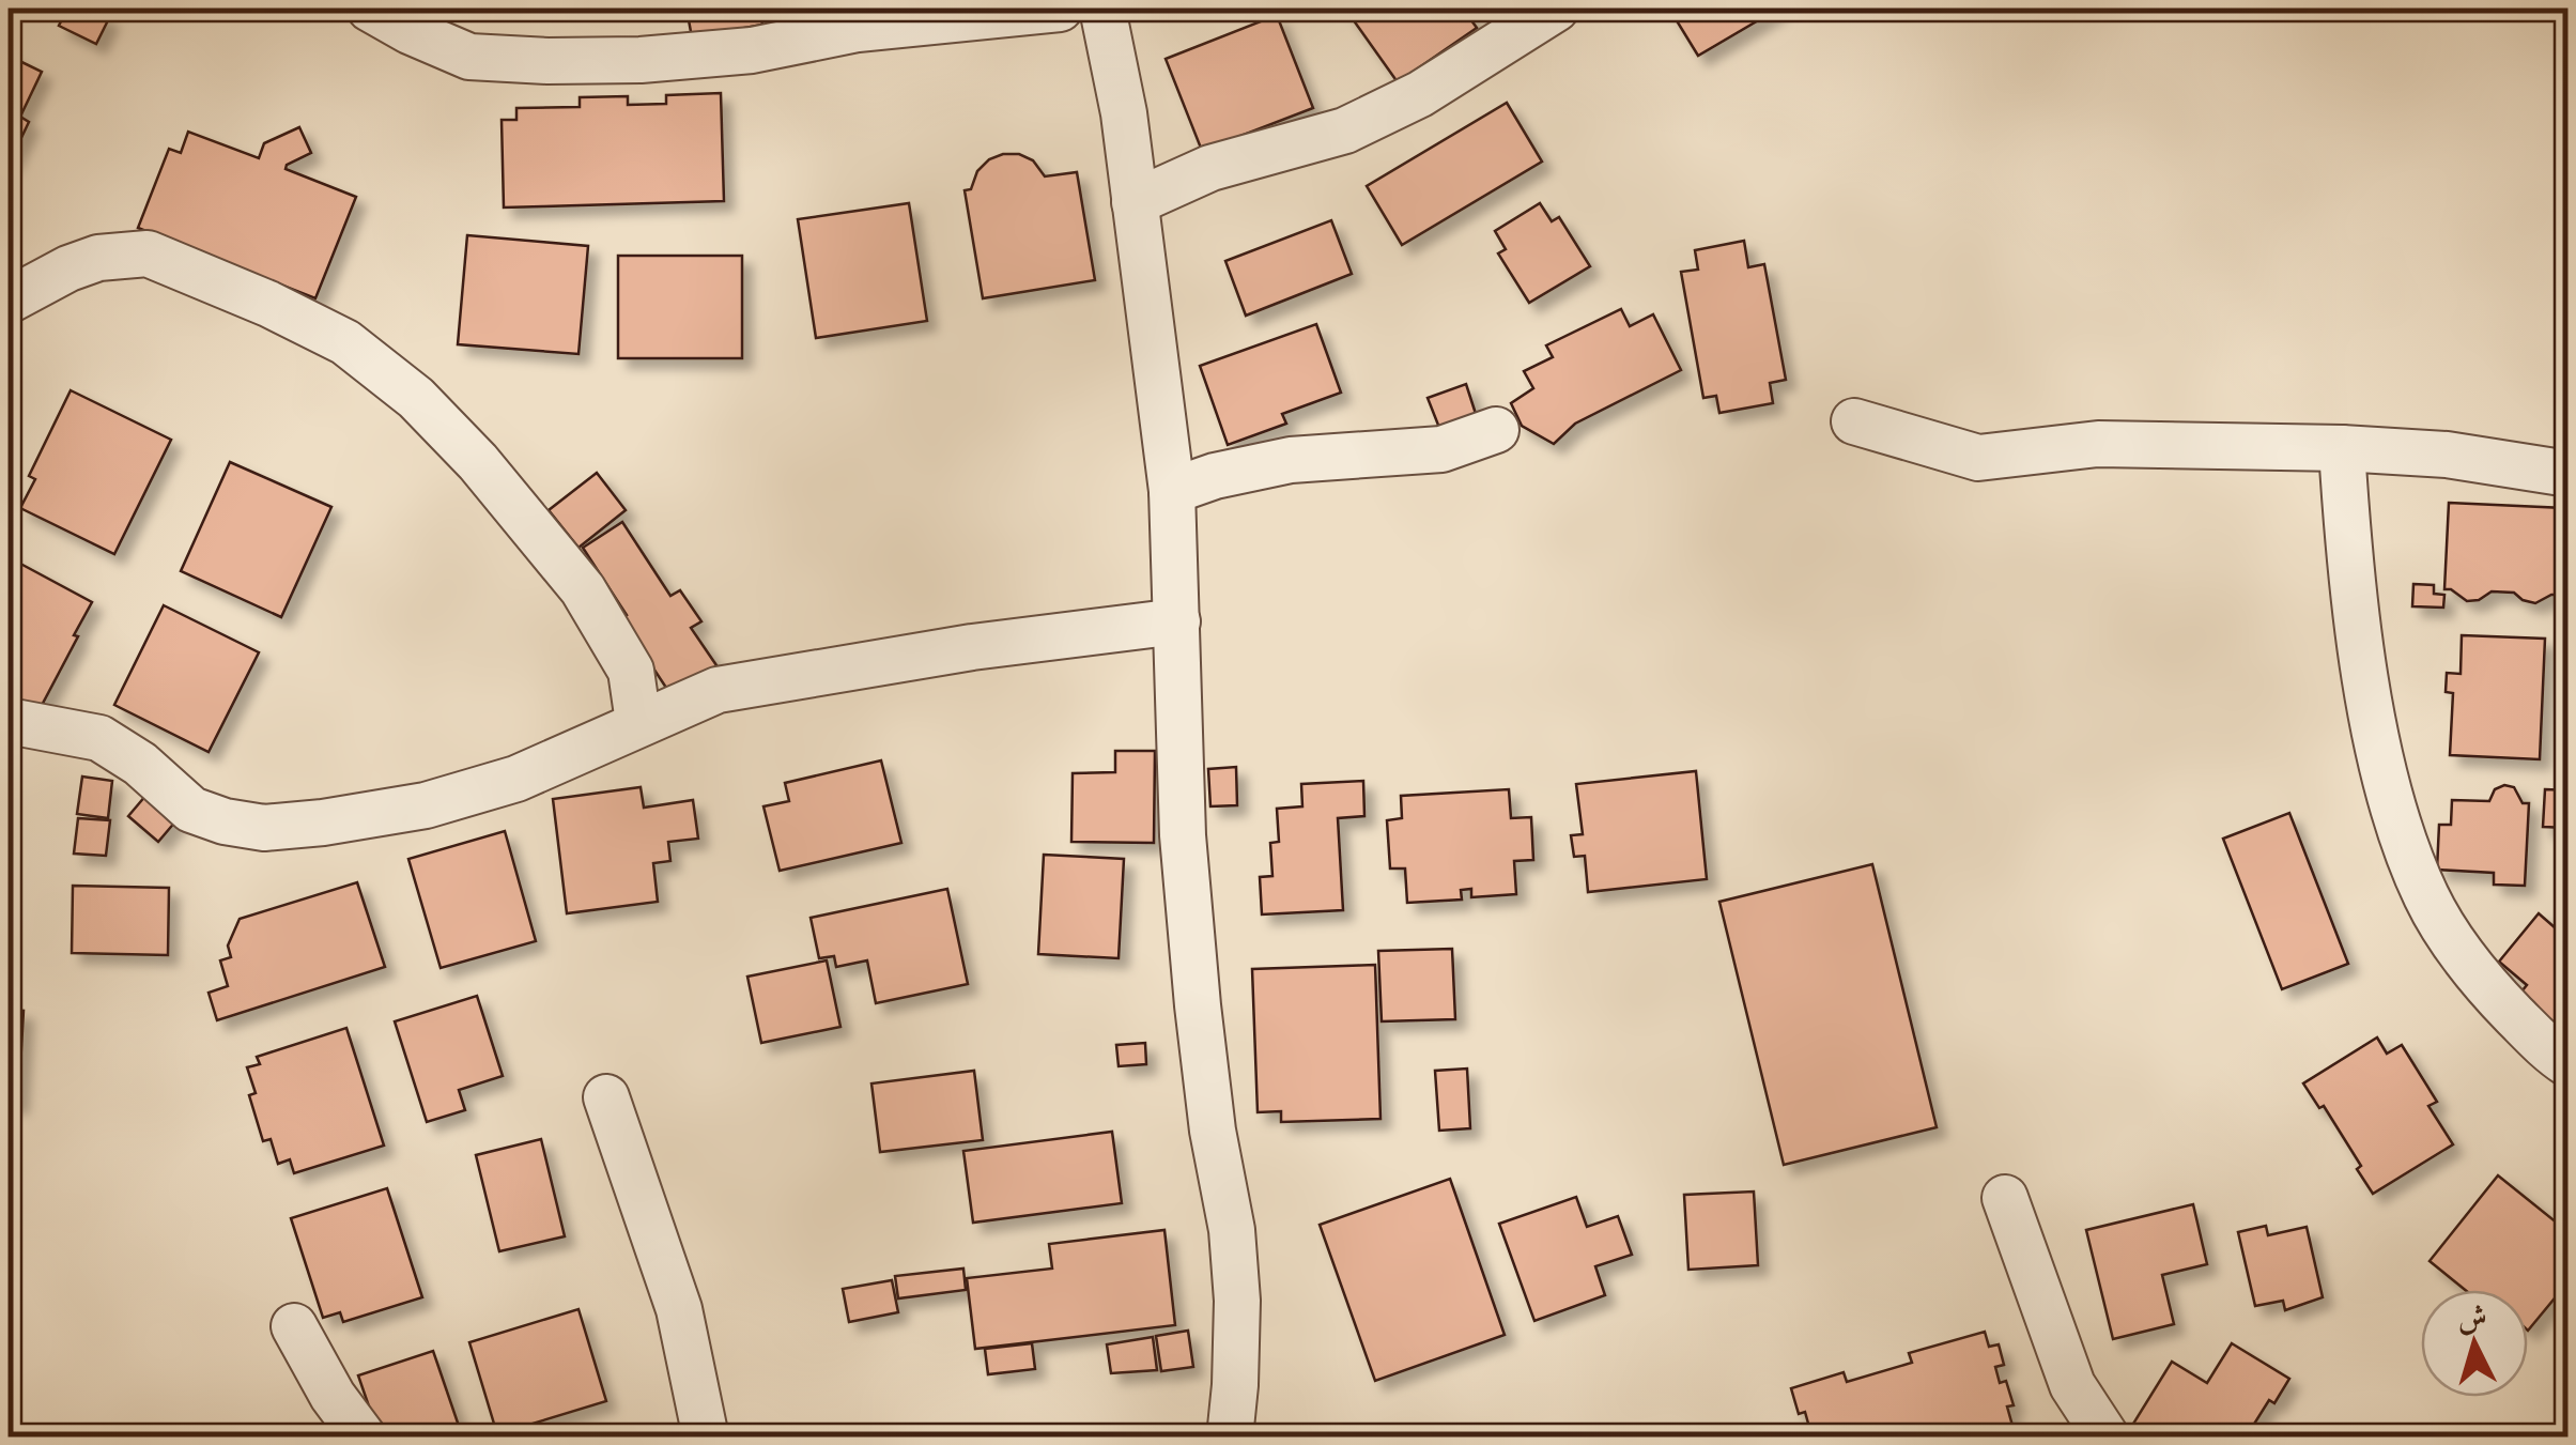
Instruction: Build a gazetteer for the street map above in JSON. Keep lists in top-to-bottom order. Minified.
{"north":"top"}
